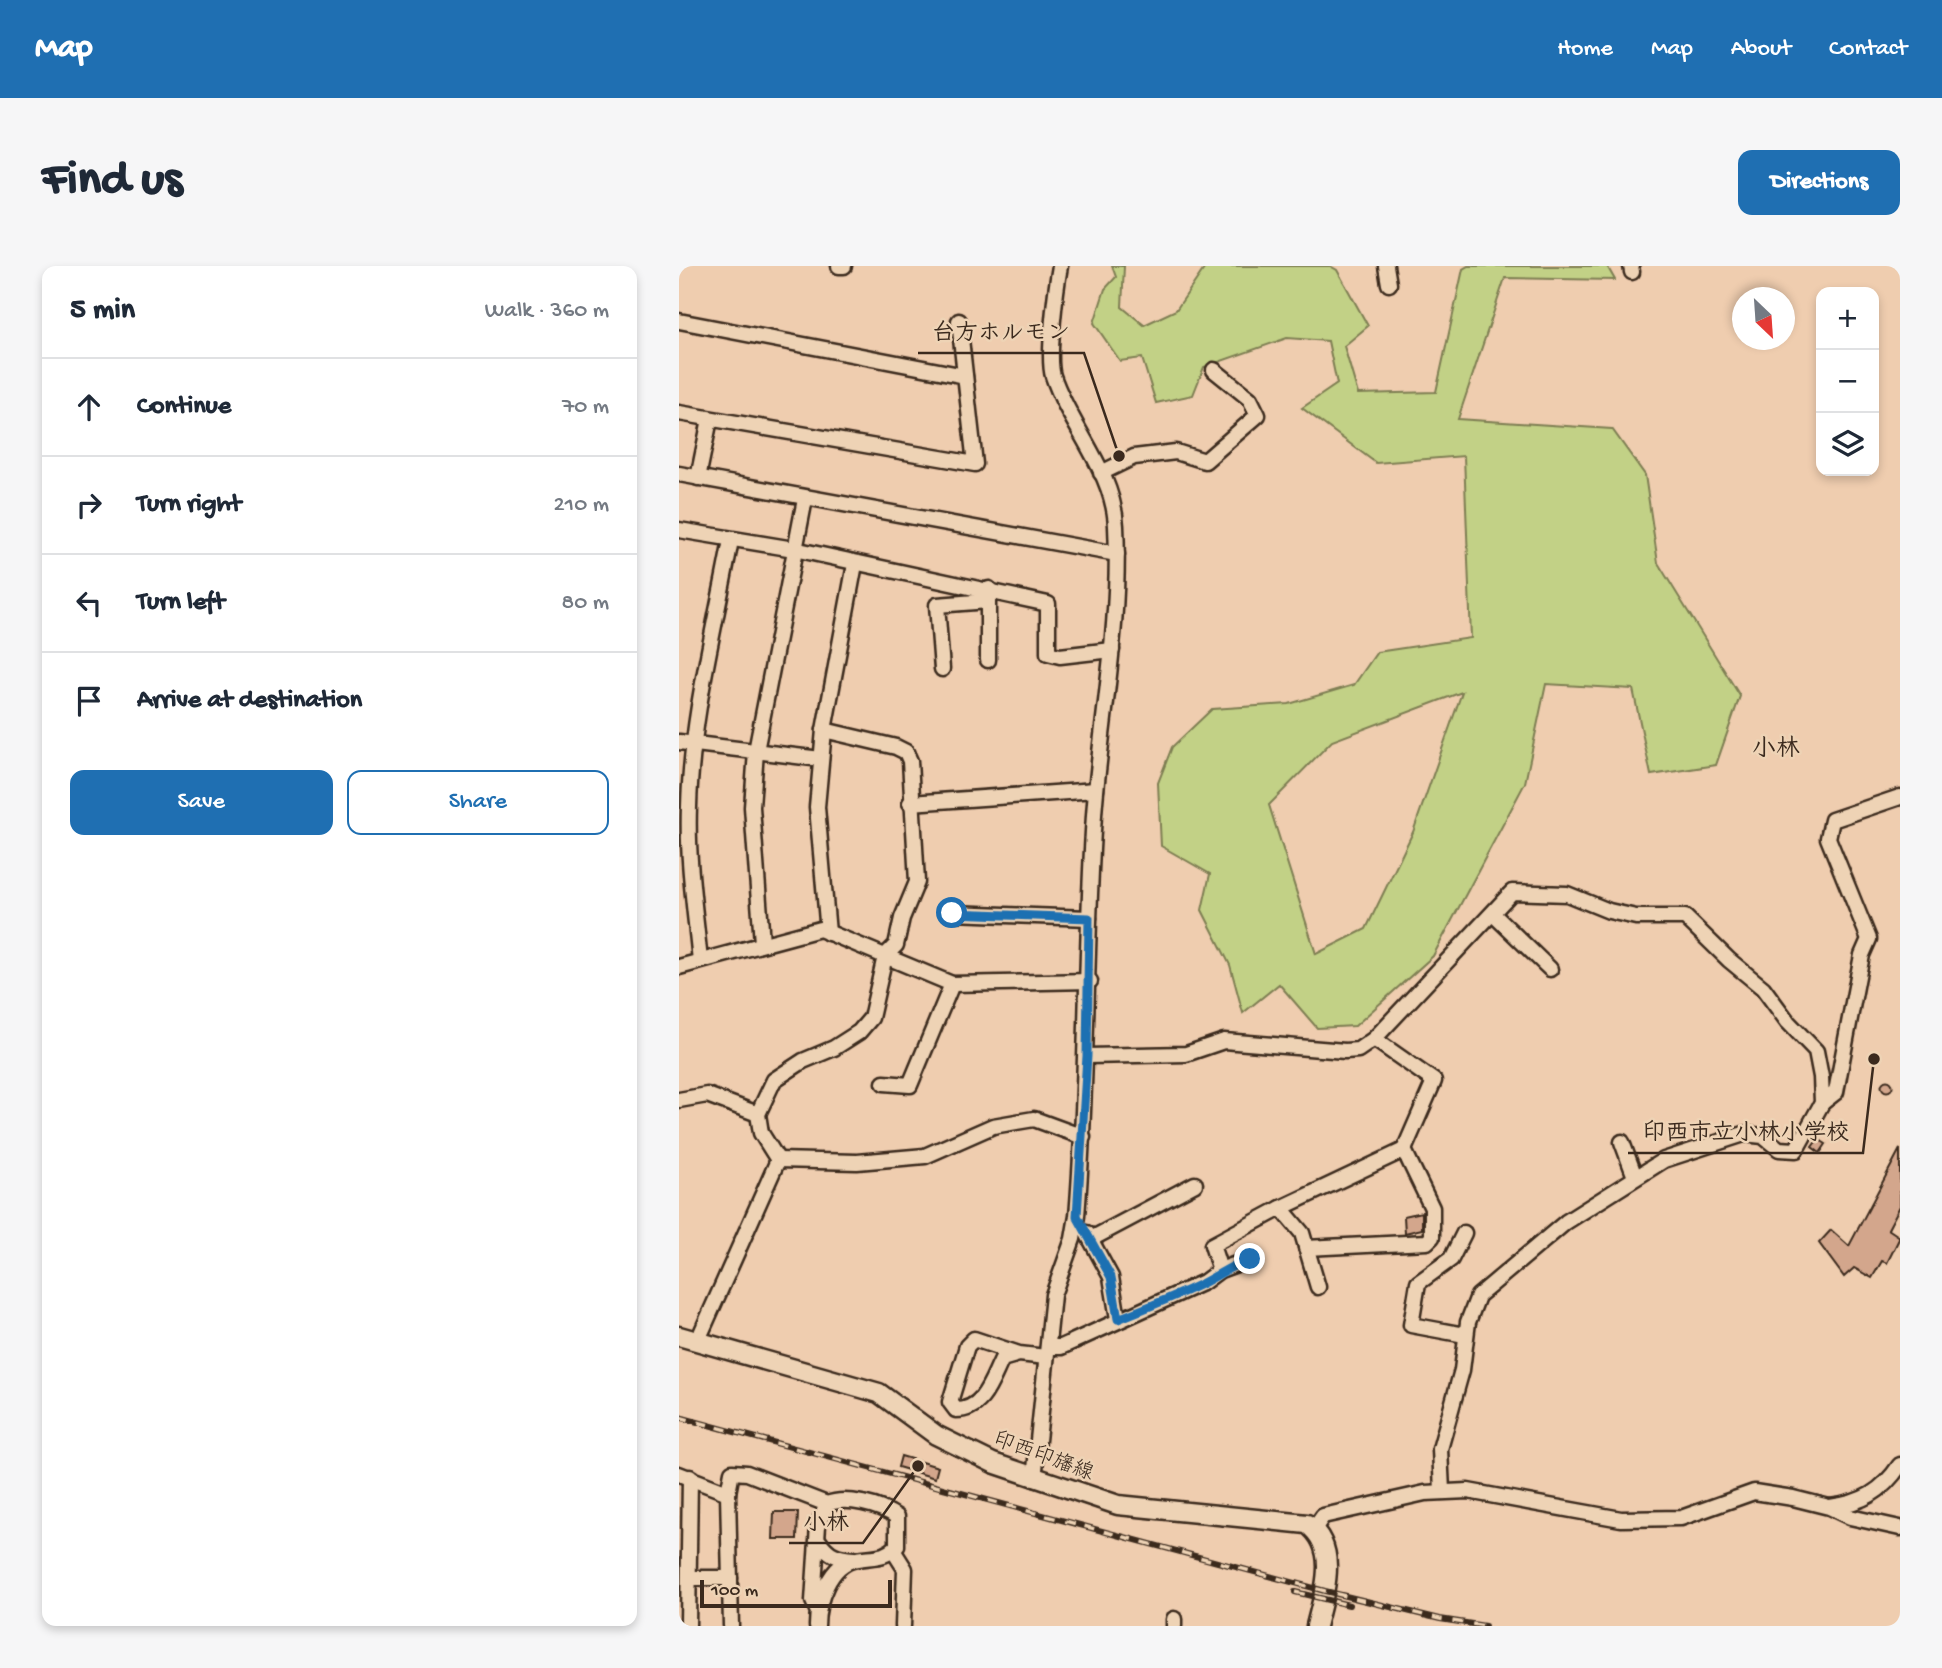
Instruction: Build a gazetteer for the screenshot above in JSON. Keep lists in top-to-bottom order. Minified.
{"streets":{"main road":["印西印旛線"]},"districts":["小林"],"places":["台方ホルモン","印西市立小林小学校","小林"],"scale_bar":"100 m","north":"bottom right","page":{"header":"Map","nav":["Home","Map","About","Contact"],"buttons":["Directions",["Save","Share"]],"title":"Find us","heading":["5 min","Walk · 360 m"],"map_buttons":["+","−"],"list":[["Continue","70 m"],["Turn right","210 m"],["Turn left","80 m"],"Arrive at destination"],"scale":"100 m"}}
